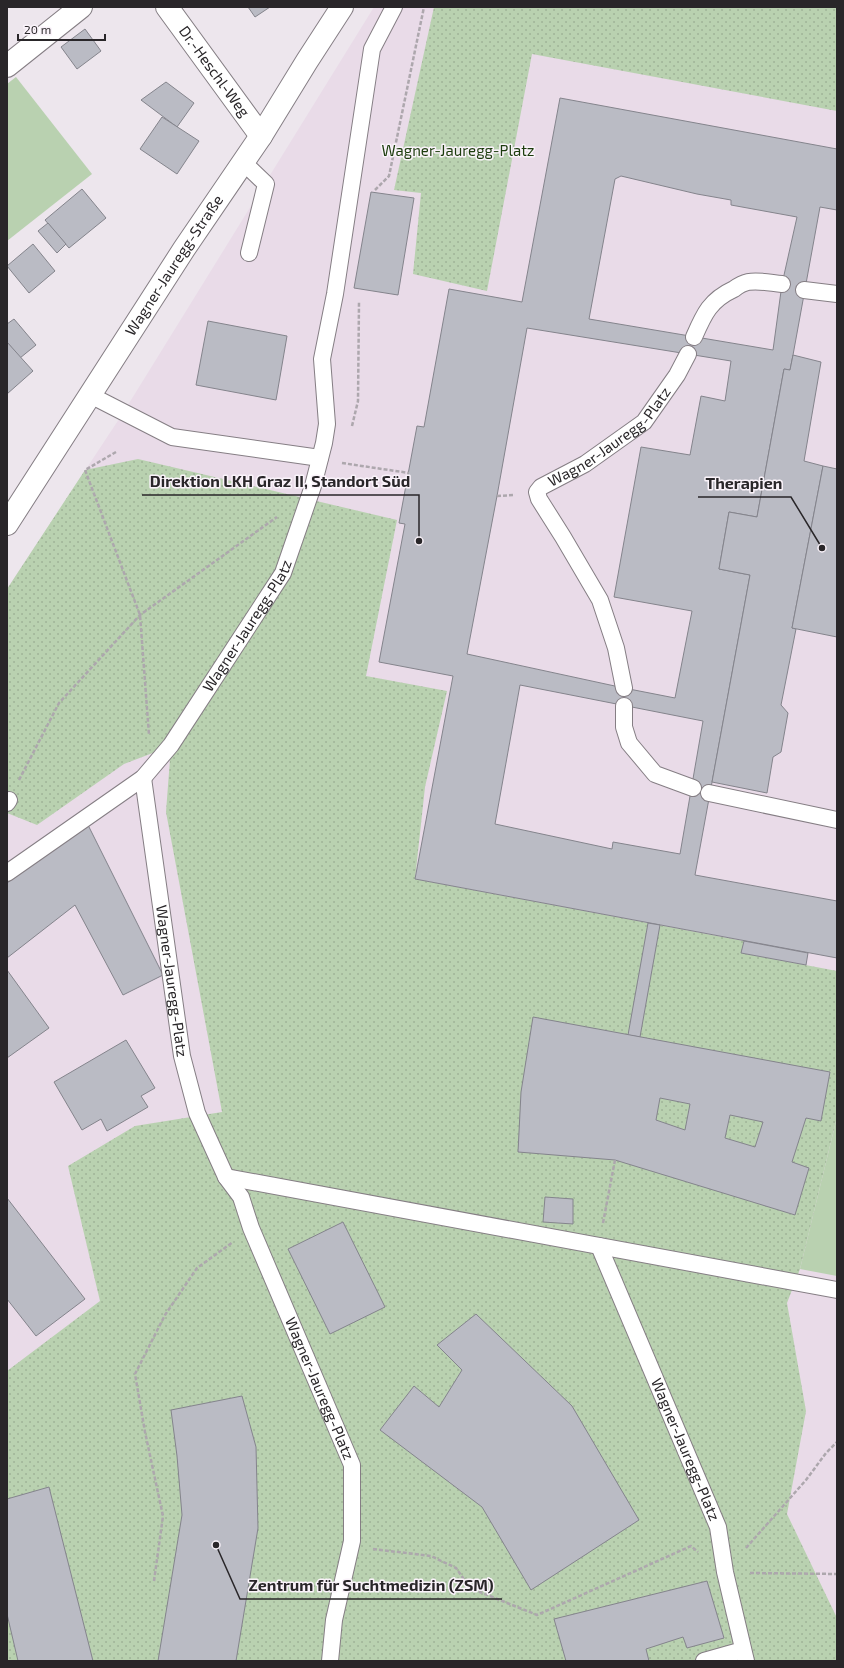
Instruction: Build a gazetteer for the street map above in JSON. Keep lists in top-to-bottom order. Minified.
{"streets":{"main road":["Dr.-Heschl-Weg","Wagner-Jauregg-Straße"],"lane":["Wagner-Jauregg-Platz"]},"crossings":[["Dr.-Heschl-Weg","Wagner-Jauregg-Straße"]],"parks":["Wagner-Jauregg-Platz"],"places":["Direktion LKH Graz II, Standort Süd","Therapien","Zentrum für Suchtmedizin (ZSM)"],"scale_bar":"20 m"}
